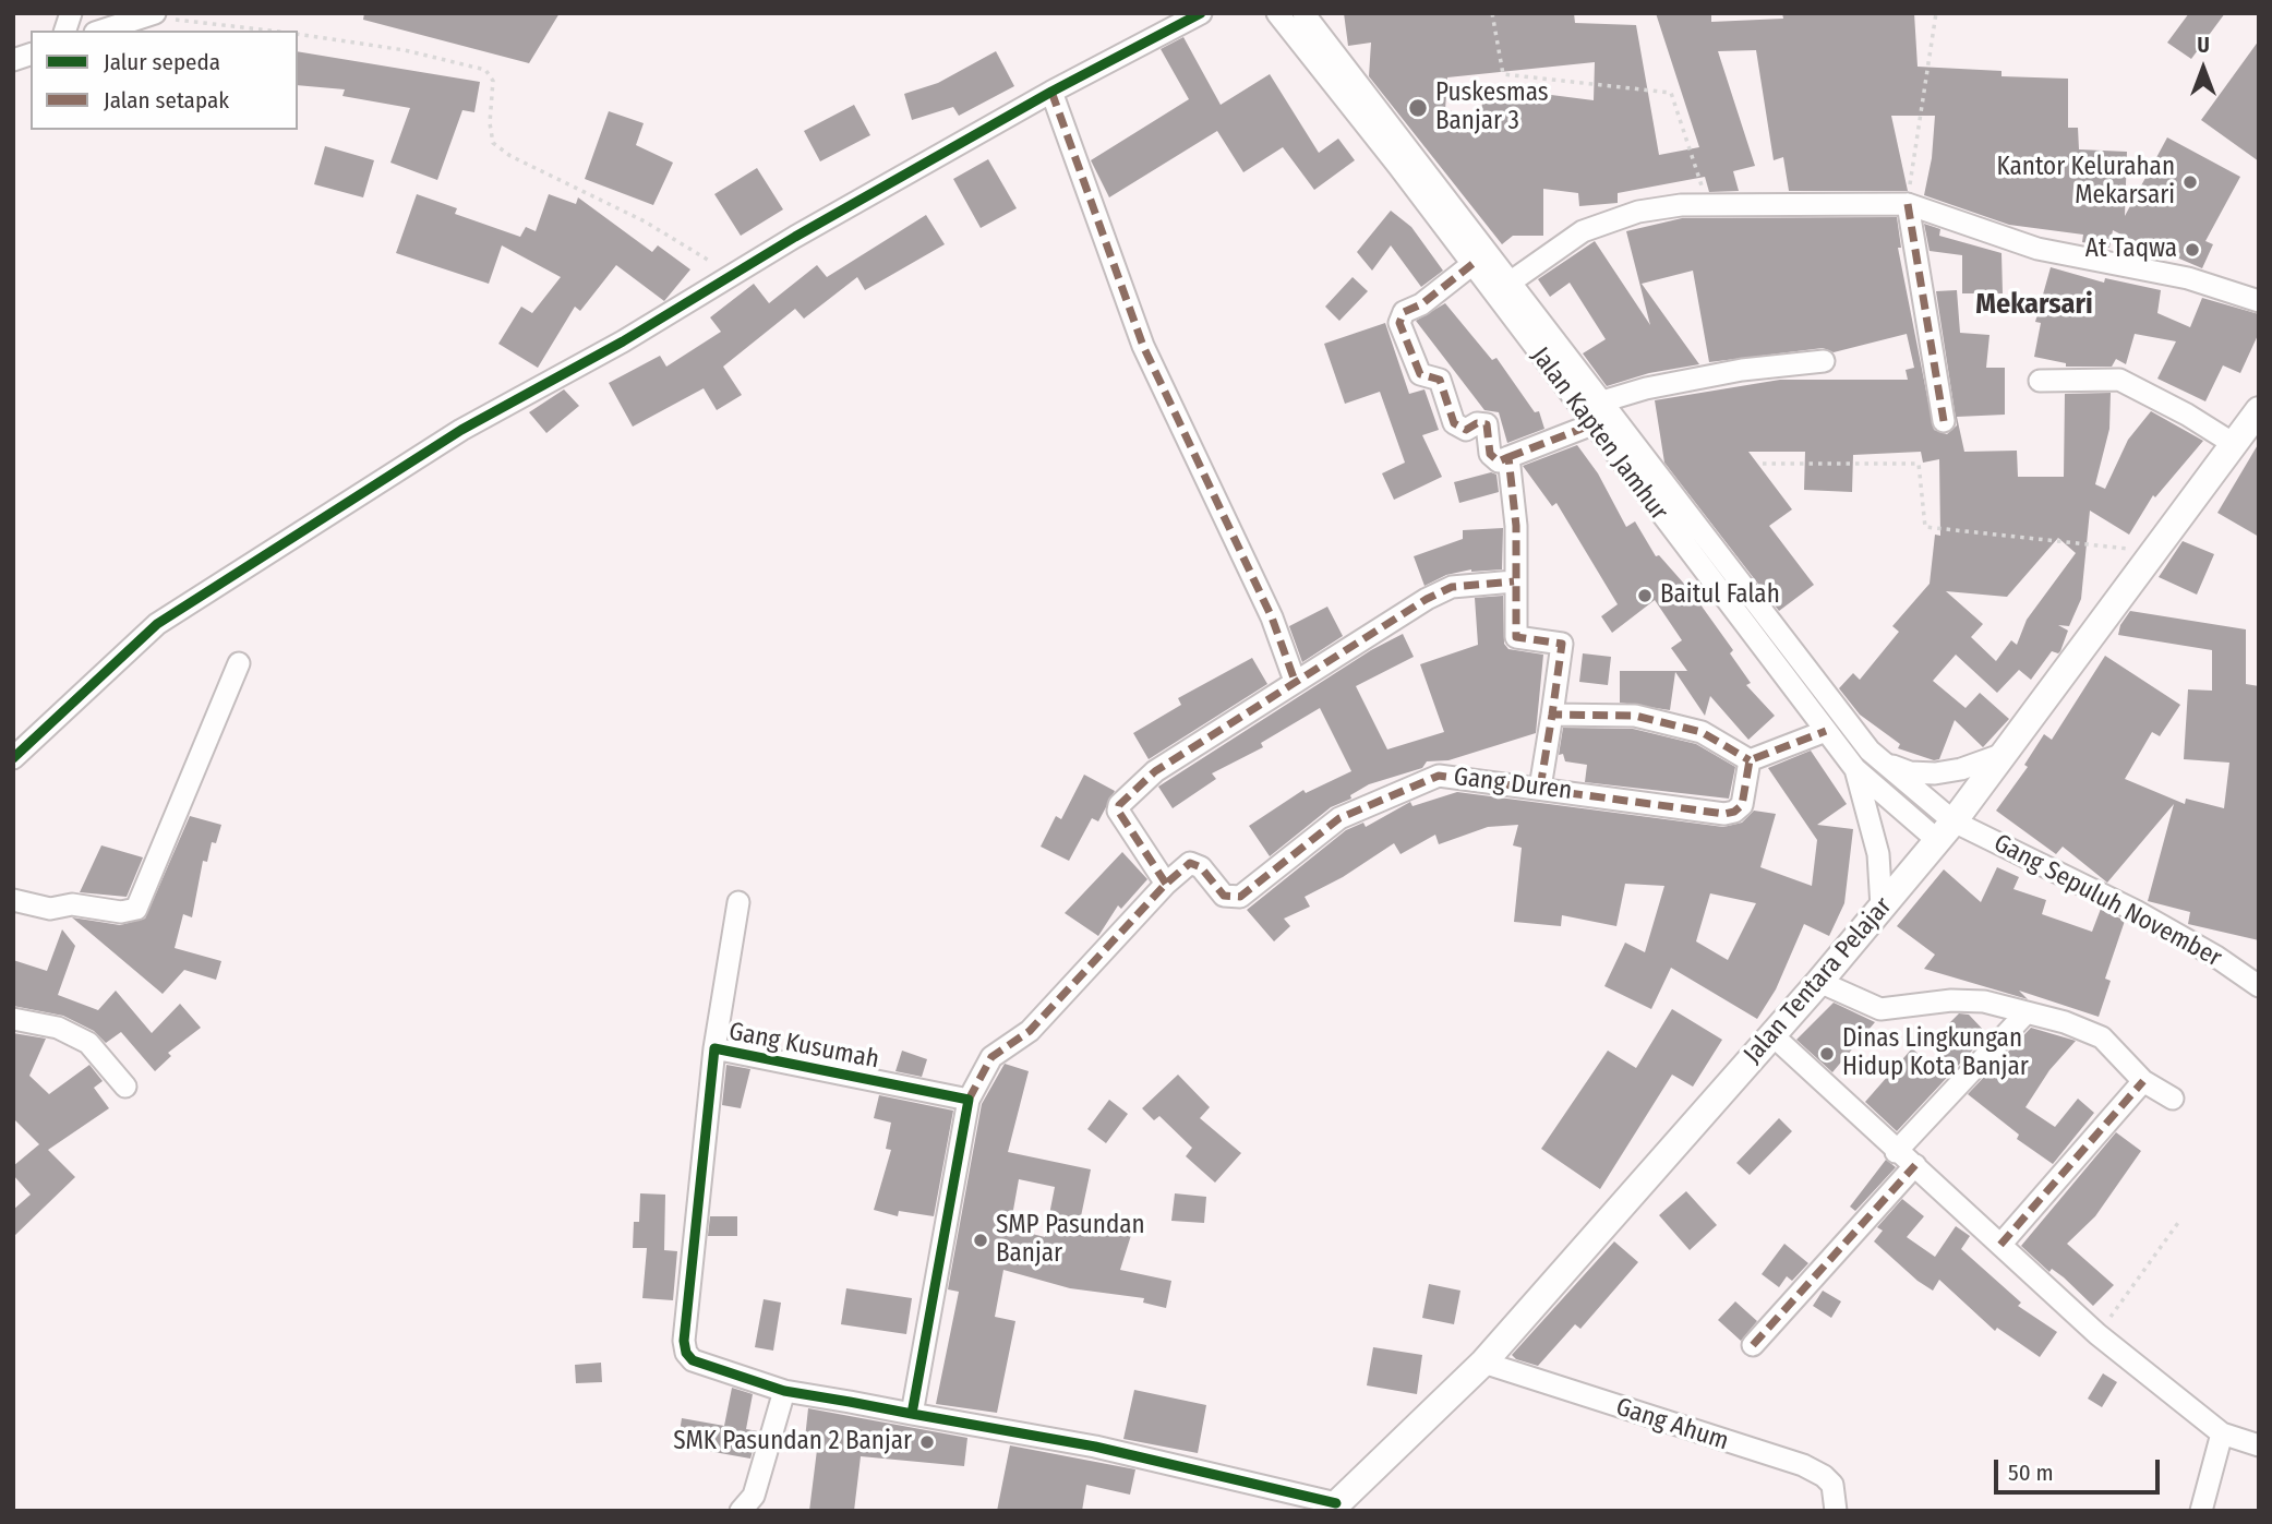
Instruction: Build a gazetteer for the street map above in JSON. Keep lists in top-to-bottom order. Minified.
{"streets":{"main road":["Jalan Tentara Pelajar"],"street":["Jalan Kapten Jamhur","Gang Duren","Gang Sepuluh November","Gang Kusumah","Gang Ahum"]},"crossings":[["Jalan Kapten Jamhur","Gang Sepuluh November"],["Jalan Kapten Jamhur","Jalan Tentara Pelajar"],["Gang Sepuluh November","Jalan Tentara Pelajar"],["Jalan Tentara Pelajar","Gang Kusumah"],["Jalan Tentara Pelajar","Gang Ahum"]],"districts":["Mekarsari"],"places":["Puskesmas Banjar 3","Kantor Kelurahan Mekarsari","At Taqwa","Baitul Falah","Dinas Lingkungan Hidup Kota Banjar","SMP Pasundan Banjar","SMK Pasundan 2 Banjar"],"legend":["Jalur sepeda","Jalan setapak"],"scale_bar":"50 m","north":"top"}
